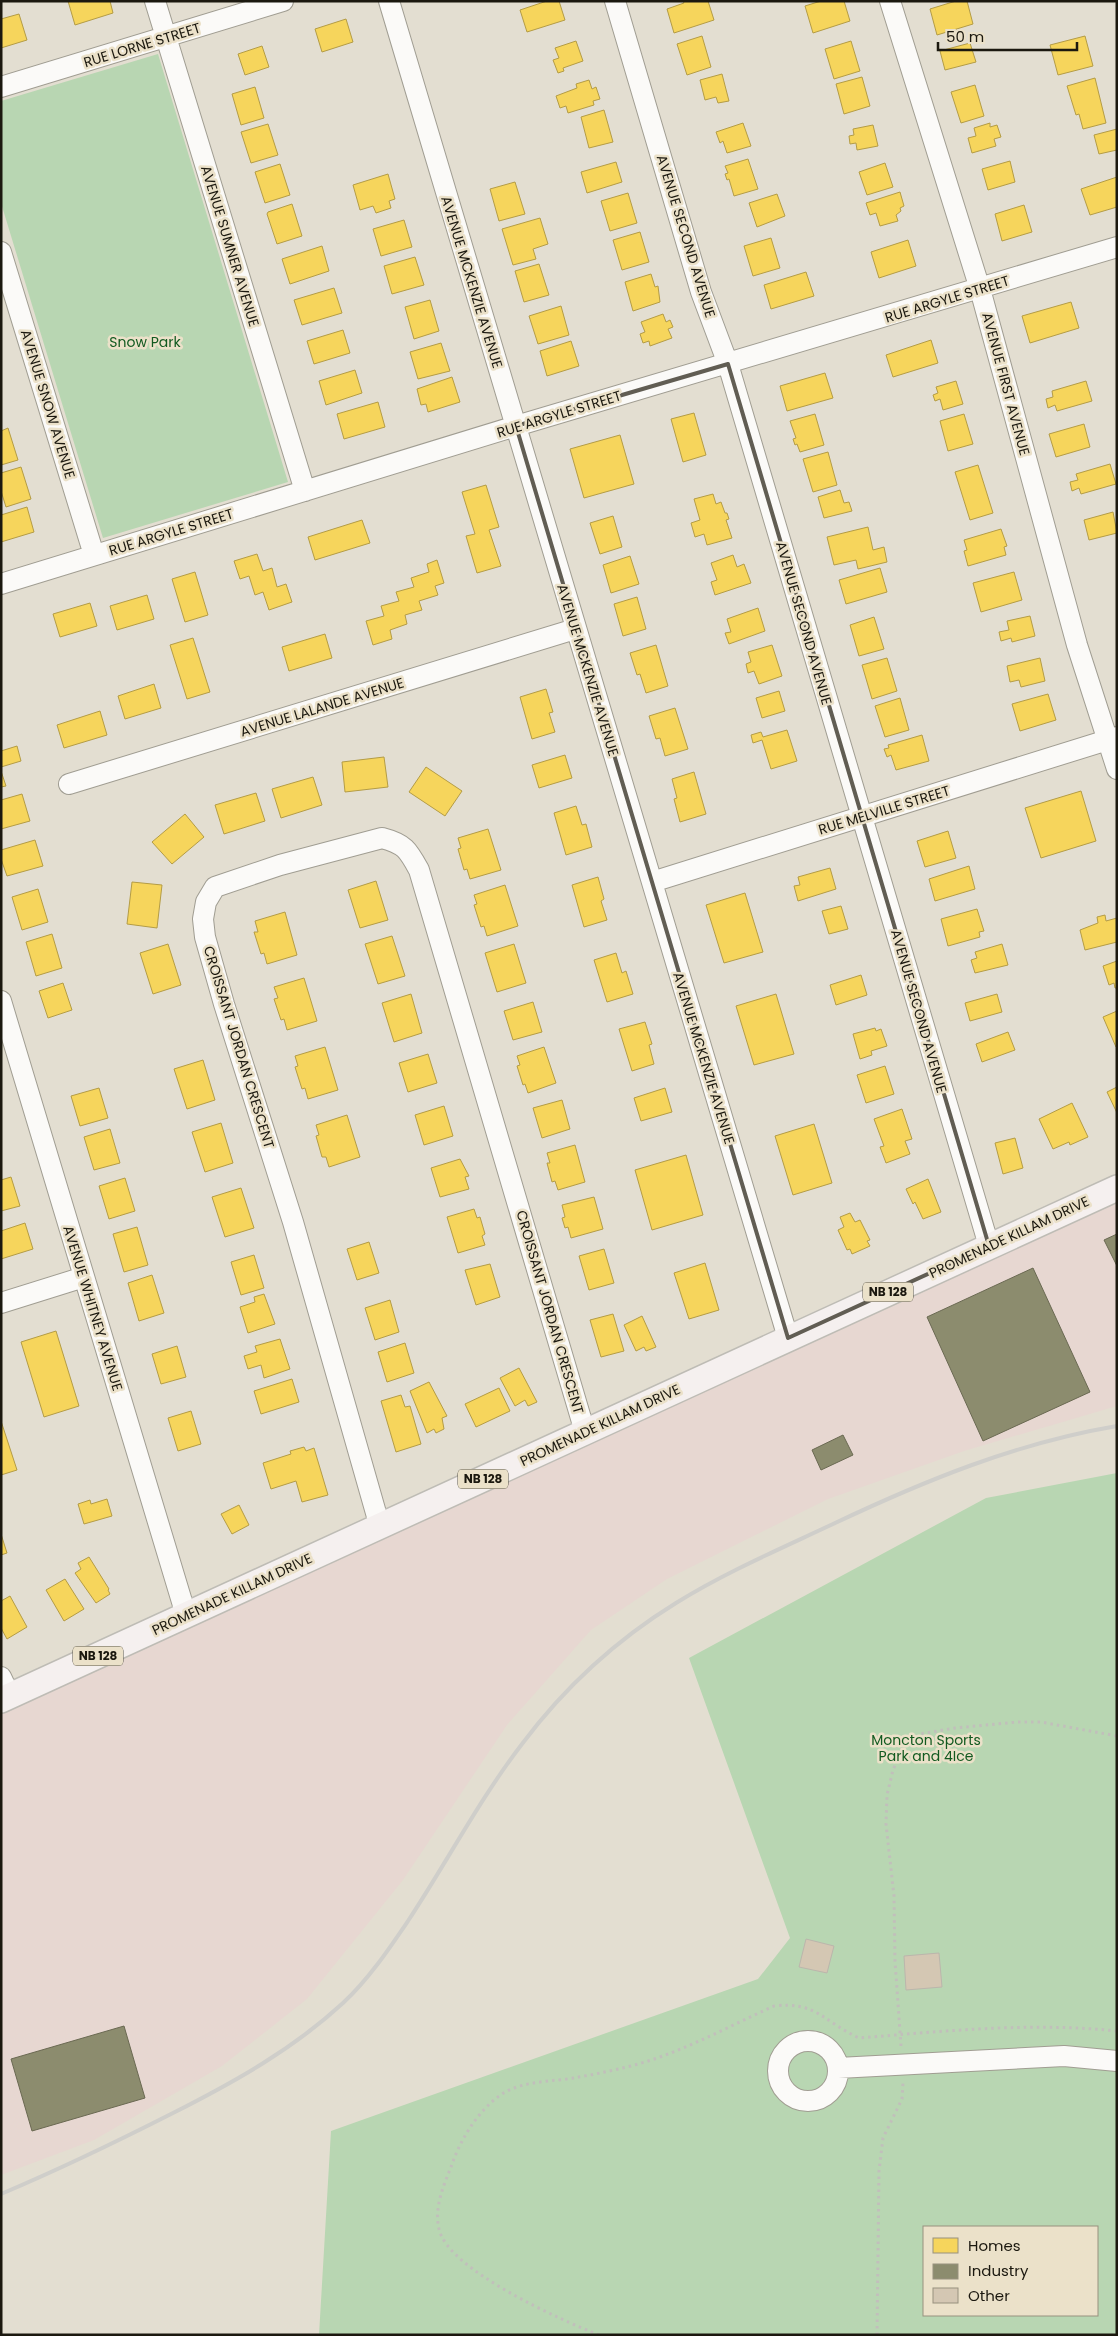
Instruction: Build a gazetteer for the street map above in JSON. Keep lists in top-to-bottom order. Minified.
{"streets":{"main road":["PROMENADE KILLAM DRIVE","NB 128"],"street":["RUE LORNE STREET","AVENUE SECOND AVENUE","AVENUE SUMNER AVENUE","AVENUE MCKENZIE AVENUE","RUE ARGYLE STREET","AVENUE FIRST AVENUE","AVENUE SNOW AVENUE","AVENUE LALANDE AVENUE","RUE MELVILLE STREET","CROISSANT JORDAN CRESCENT","AVENUE WHITNEY AVENUE"]},"crossings":[["RUE LORNE STREET","AVENUE SUMNER AVENUE"],["AVENUE SECOND AVENUE","RUE ARGYLE STREET"],["AVENUE SECOND AVENUE","RUE MELVILLE STREET"],["AVENUE SECOND AVENUE","PROMENADE KILLAM DRIVE"],["AVENUE SUMNER AVENUE","RUE ARGYLE STREET"],["AVENUE MCKENZIE AVENUE","RUE ARGYLE STREET"],["AVENUE MCKENZIE AVENUE","AVENUE LALANDE AVENUE"],["AVENUE MCKENZIE AVENUE","RUE MELVILLE STREET"],["AVENUE MCKENZIE AVENUE","PROMENADE KILLAM DRIVE"],["RUE ARGYLE STREET","AVENUE FIRST AVENUE"],["RUE ARGYLE STREET","AVENUE SNOW AVENUE"],["AVENUE FIRST AVENUE","RUE MELVILLE STREET"],["CROISSANT JORDAN CRESCENT","PROMENADE KILLAM DRIVE"],["PROMENADE KILLAM DRIVE","AVENUE WHITNEY AVENUE"]],"parks":["Snow Park","Moncton Sports Park and 4Ice"],"legend":["Homes","Industry","Other"],"scale_bar":"50 m"}
